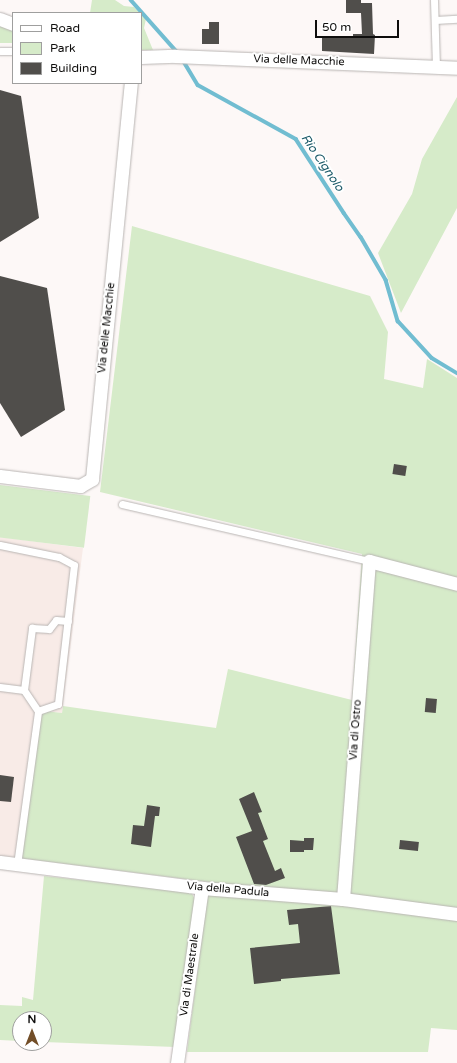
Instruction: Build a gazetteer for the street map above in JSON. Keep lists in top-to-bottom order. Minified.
{"streets":{"street":["Via delle Macchie","Via di Ostro","Via della Padula","Via di Maestrale"]},"crossings":[["Via di Ostro","Via della Padula"],["Via della Padula","Via di Maestrale"]],"water":["Rio Cignolo"],"legend":["Road","Park","Building"],"scale_bar":"50 m","north":"top"}
